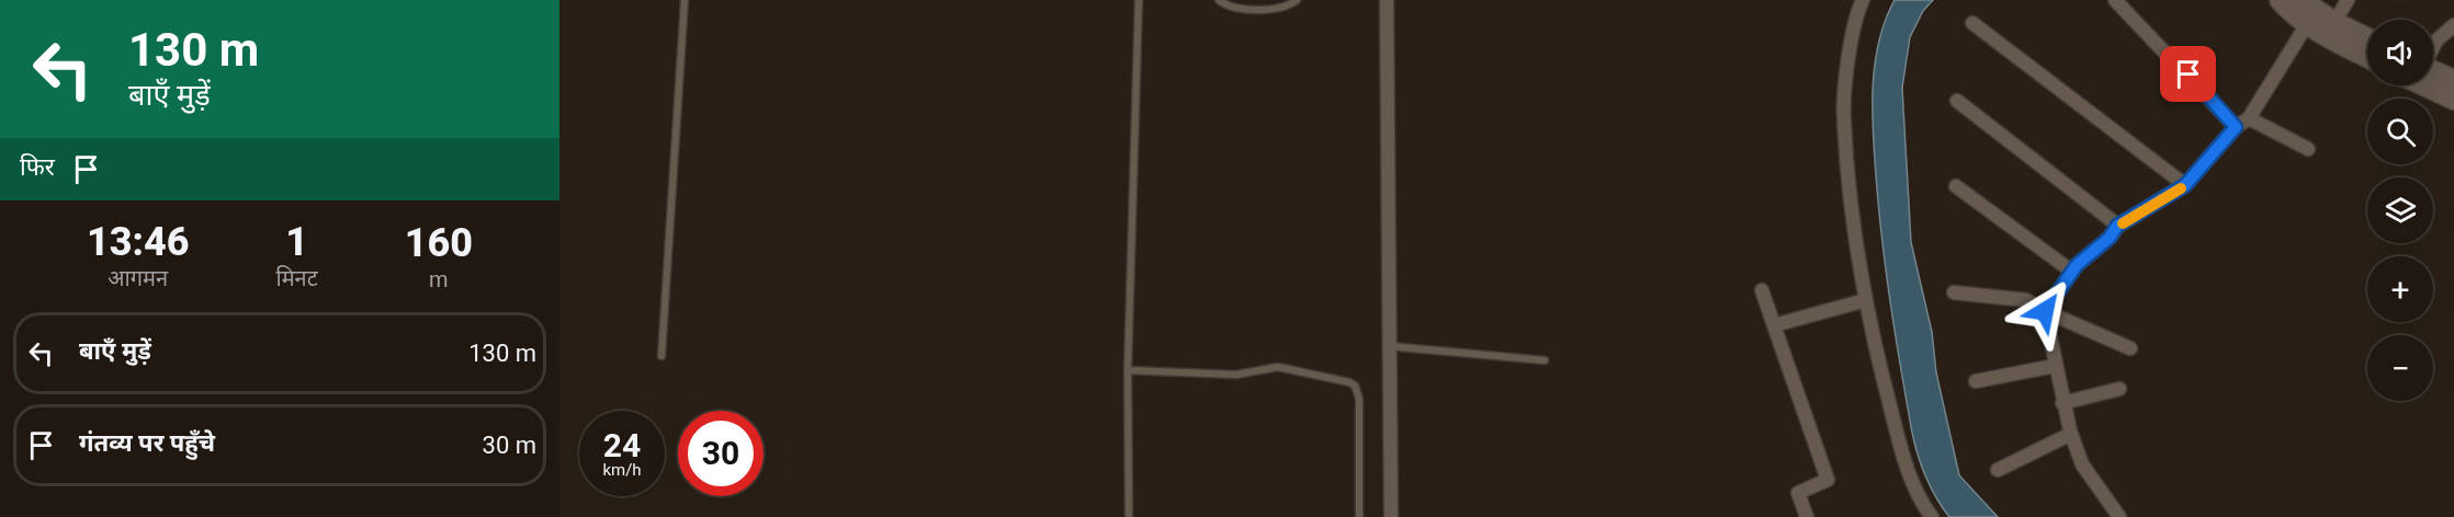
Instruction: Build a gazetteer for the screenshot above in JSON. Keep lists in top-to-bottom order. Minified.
{"page":{"turn":["130 m","बाएँ मुड़ें"],"map_buttons":["+","−"],"then":"फिर","eta":["13:46","आगमन","1","मिनट","160","m"],"list":[{"name":"बाएँ मुड़ें","value":"130 m"},{"name":"गंतव्य पर पहुँचे","value":"30 m"}],"speed":"24 km/h","limit":"30"}}
